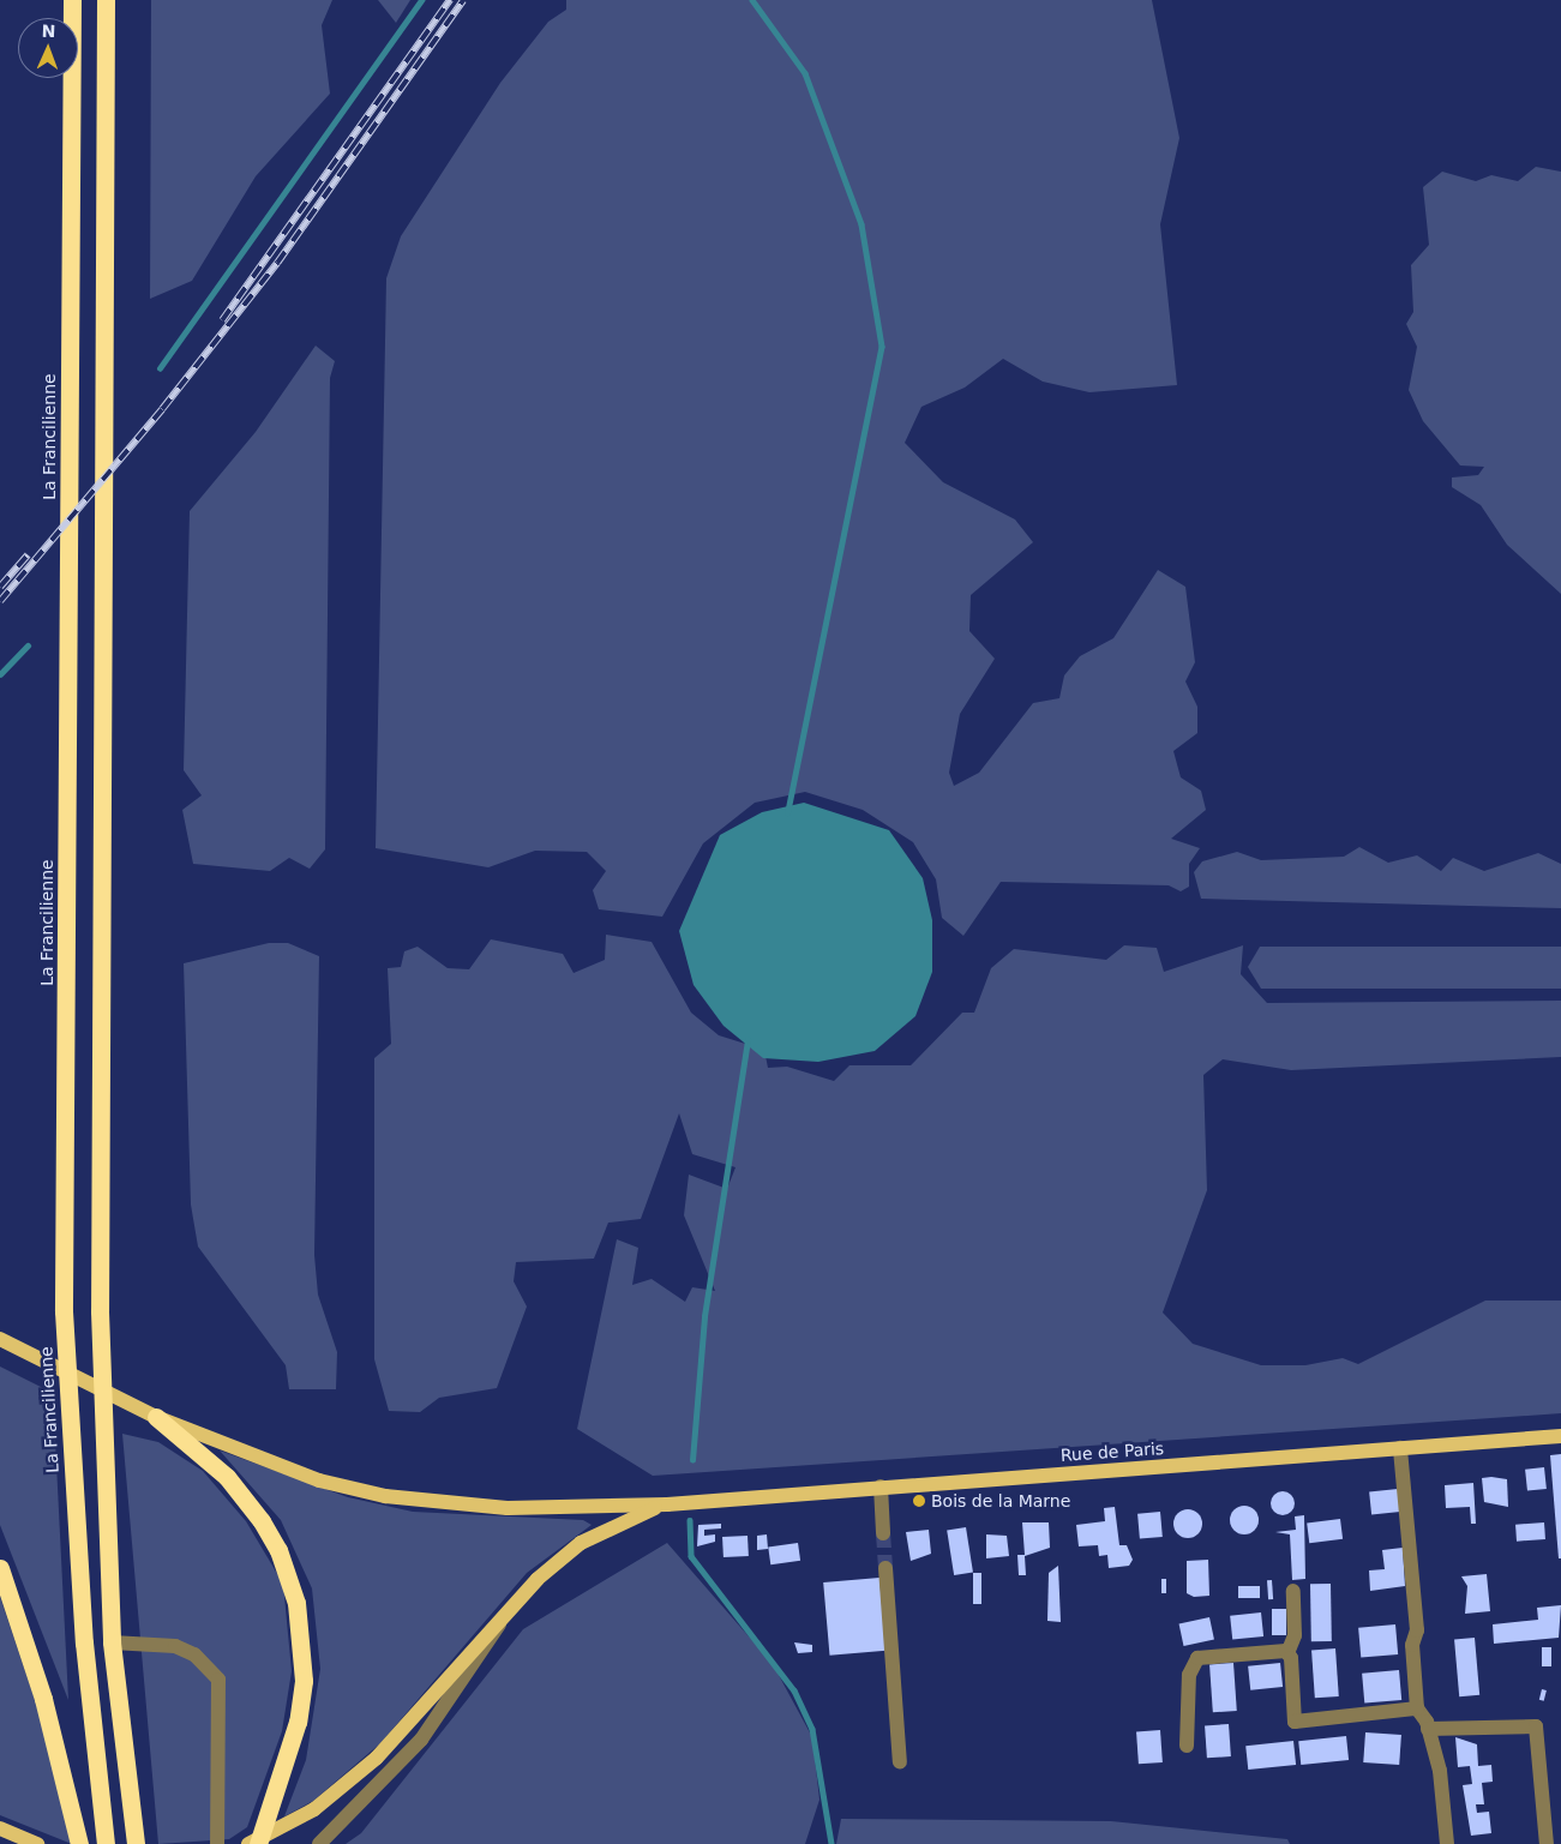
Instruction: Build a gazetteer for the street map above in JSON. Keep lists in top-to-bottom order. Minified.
{"streets":{"highway":["La Francilienne"],"main road":["Rue de Paris"]},"places":["Bois de la Marne"],"north":"top"}
